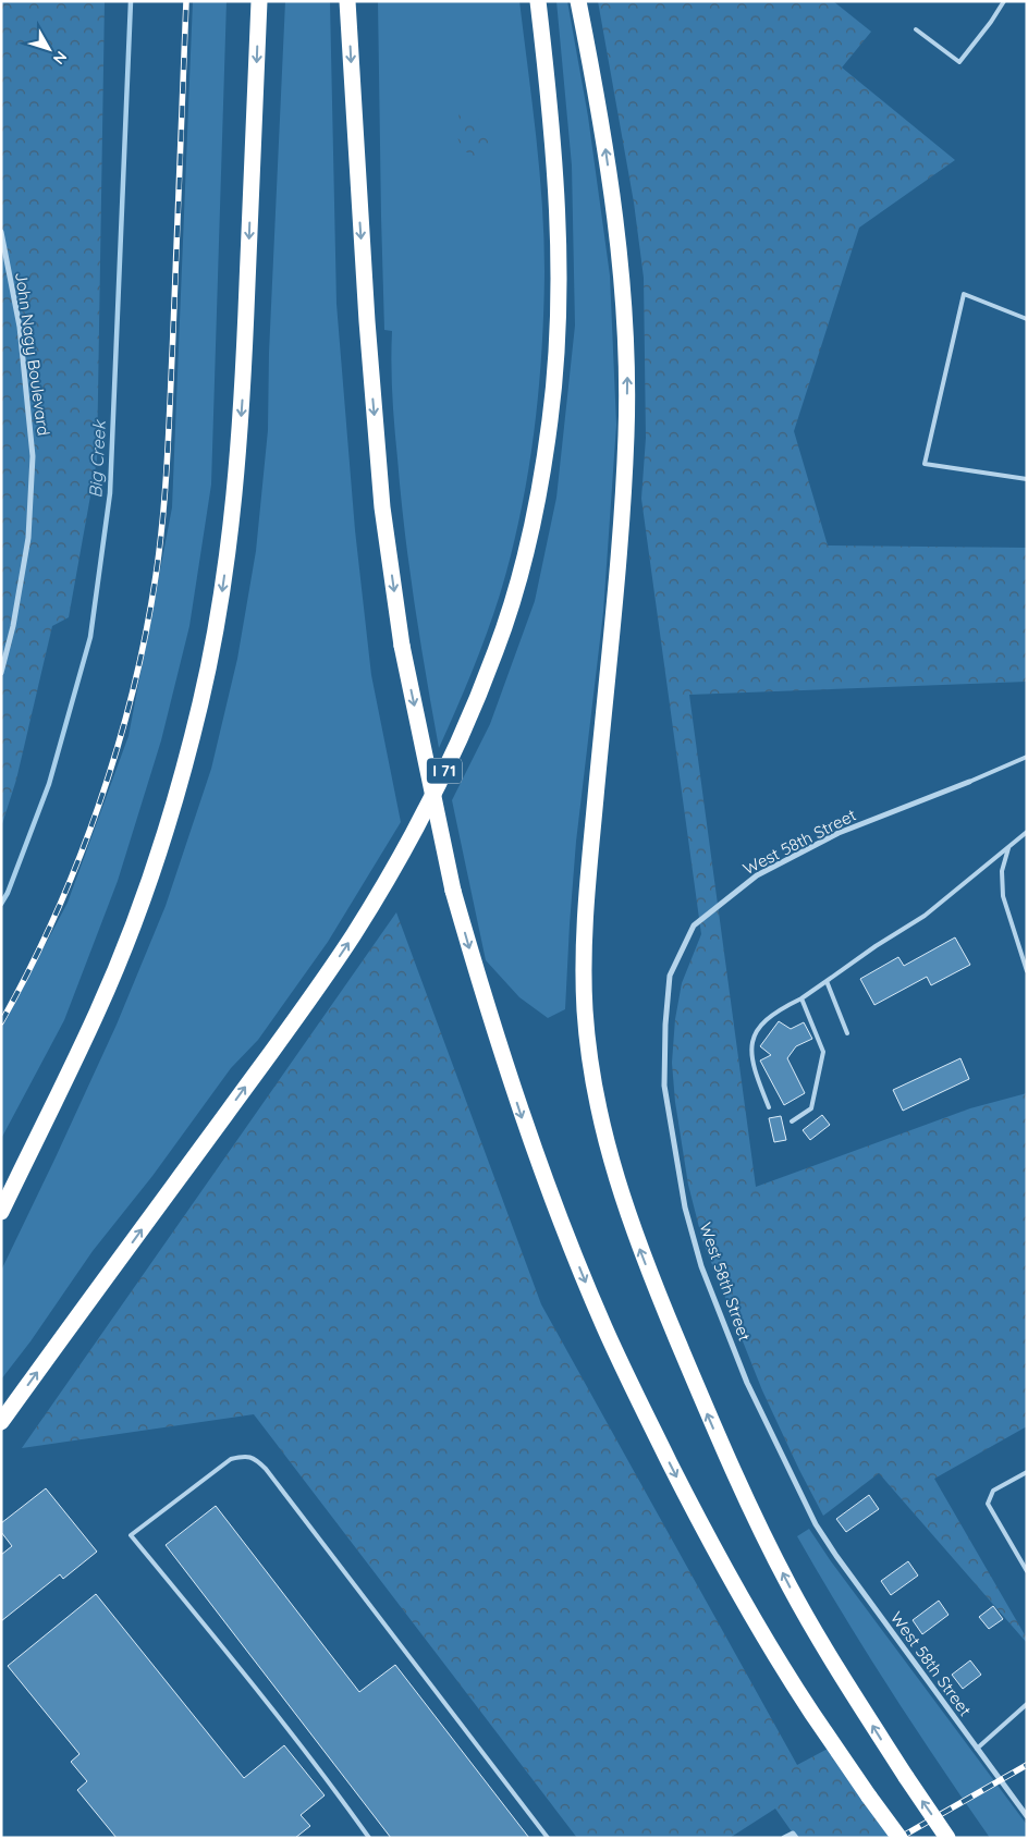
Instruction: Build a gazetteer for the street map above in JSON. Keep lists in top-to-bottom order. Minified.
{"streets":{"highway":["I 71"],"street":["John Nagy Boulevard","West 58th Street"]},"water":["Big Creek"],"north":"bottom right"}
